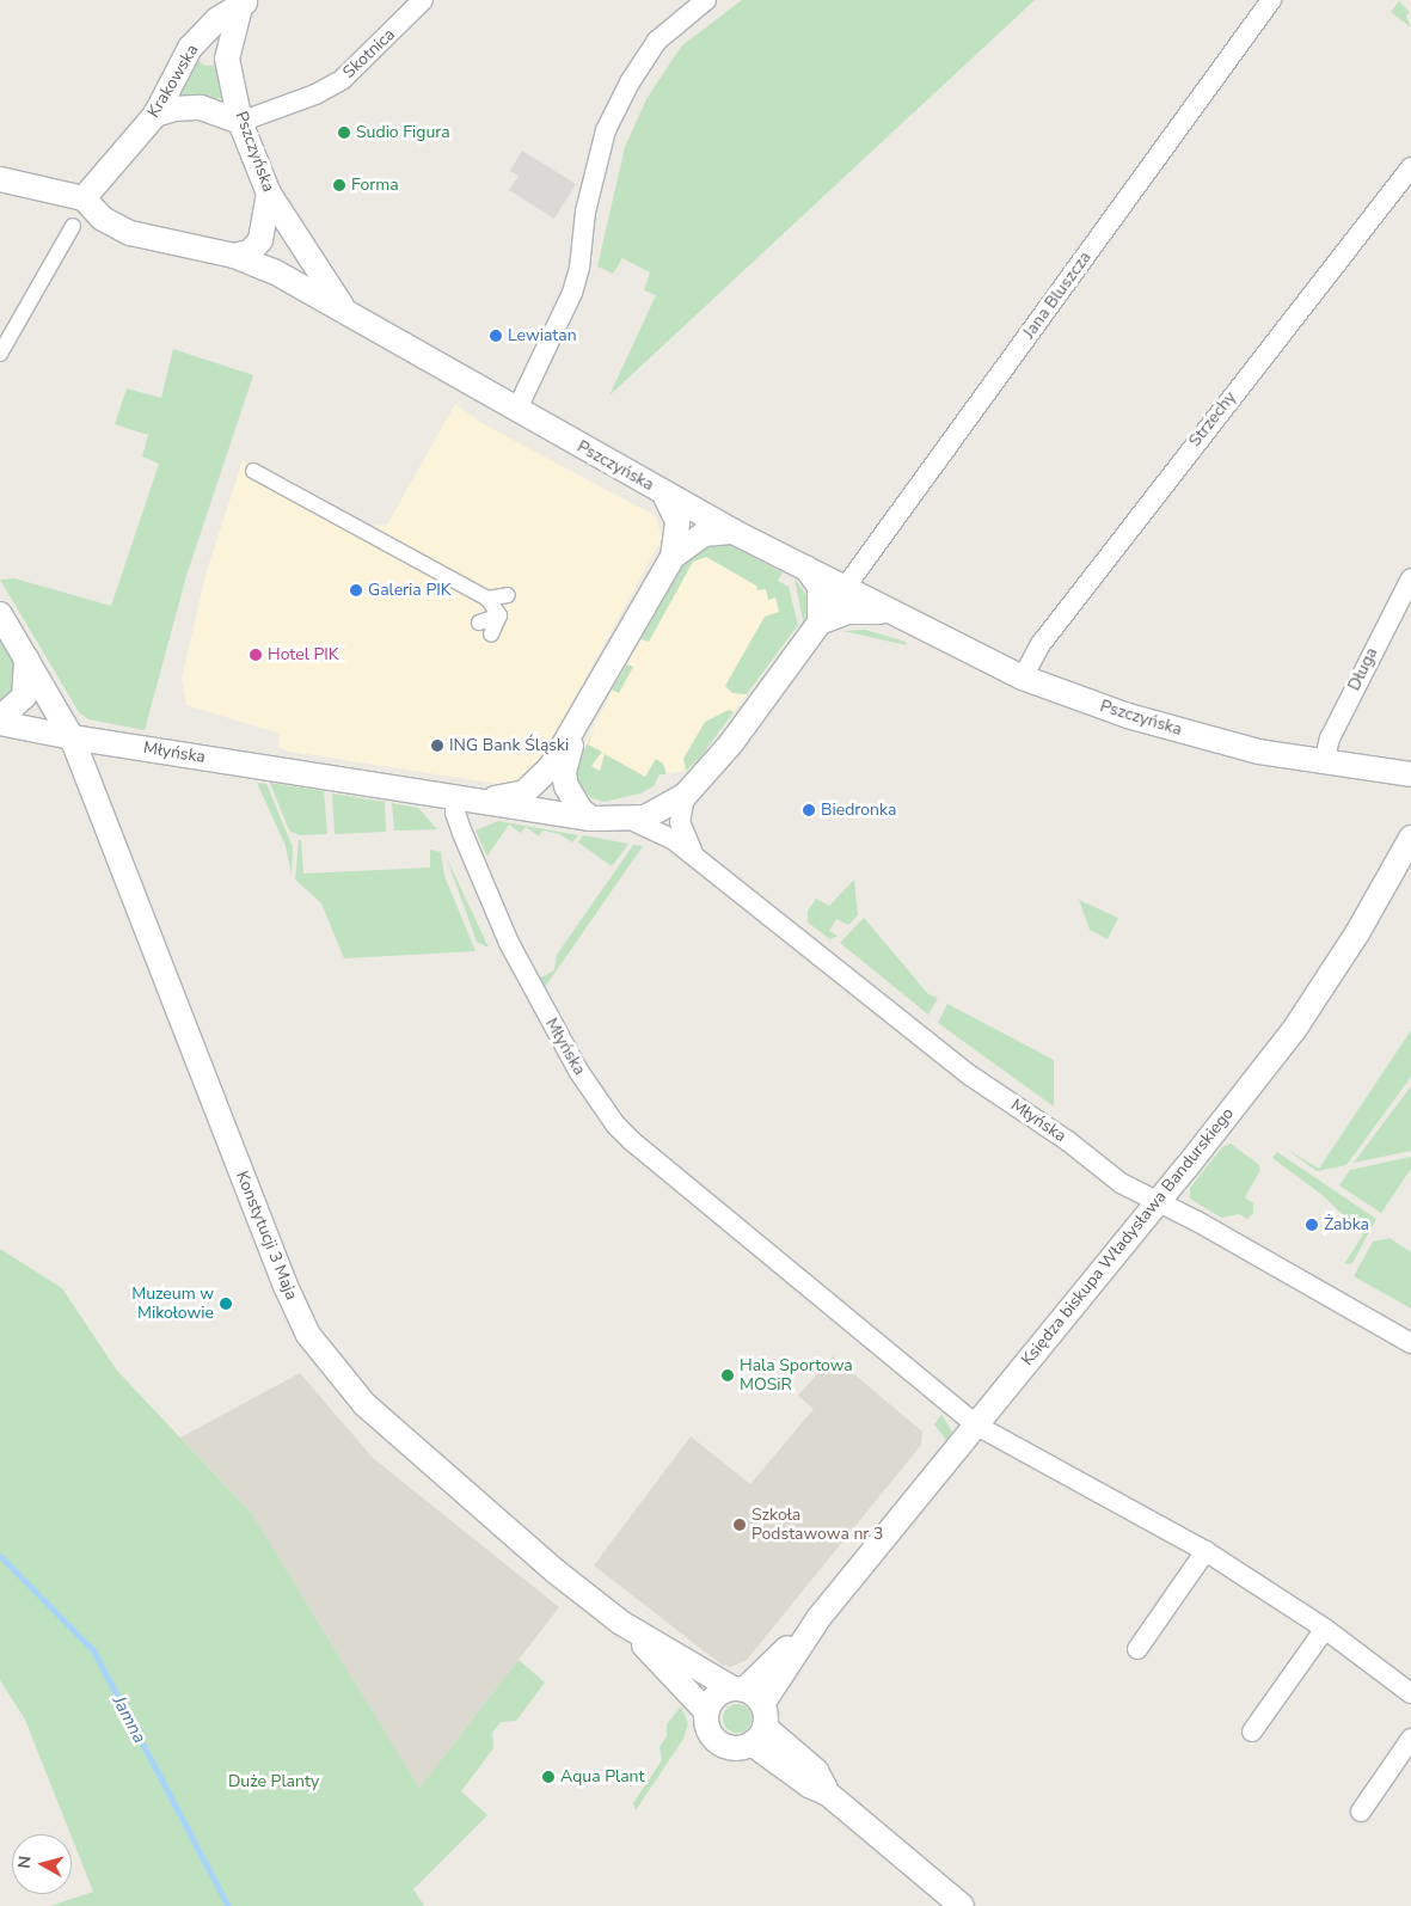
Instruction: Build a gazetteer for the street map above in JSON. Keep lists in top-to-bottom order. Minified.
{"streets":{"street":["Skotnica","Krakowska","Pszczyńska","Jana Bluszcza","Strzechy","Długa","Młyńska","Konstytucji 3 Maja","Księdza biskupa Władysława Bandurskiego"]},"crossings":[["Skotnica","Krakowska"],["Skotnica","Pszczyńska"],["Krakowska","Pszczyńska"],["Pszczyńska","Jana Bluszcza"],["Pszczyńska","Strzechy"],["Pszczyńska","Długa"],["Pszczyńska","Młyńska"],["Jana Bluszcza","Młyńska"],["Młyńska","Konstytucji 3 Maja"],["Młyńska","Księdza biskupa Władysława Bandurskiego"],["Konstytucji 3 Maja","Księdza biskupa Władysława Bandurskiego"]],"water":["Jamna"],"parks":["Duże Planty"],"places":["Sudio Figura","Forma","Lewiatan","Galeria PIK","Hotel PIK","ING Bank Śląski","Biedronka","Żabka","Muzeum w Mikołowie","Hala Sportowa MOSiR","Szkoła Podstawowa nr 3","Aqua Plant"],"north":"left"}
